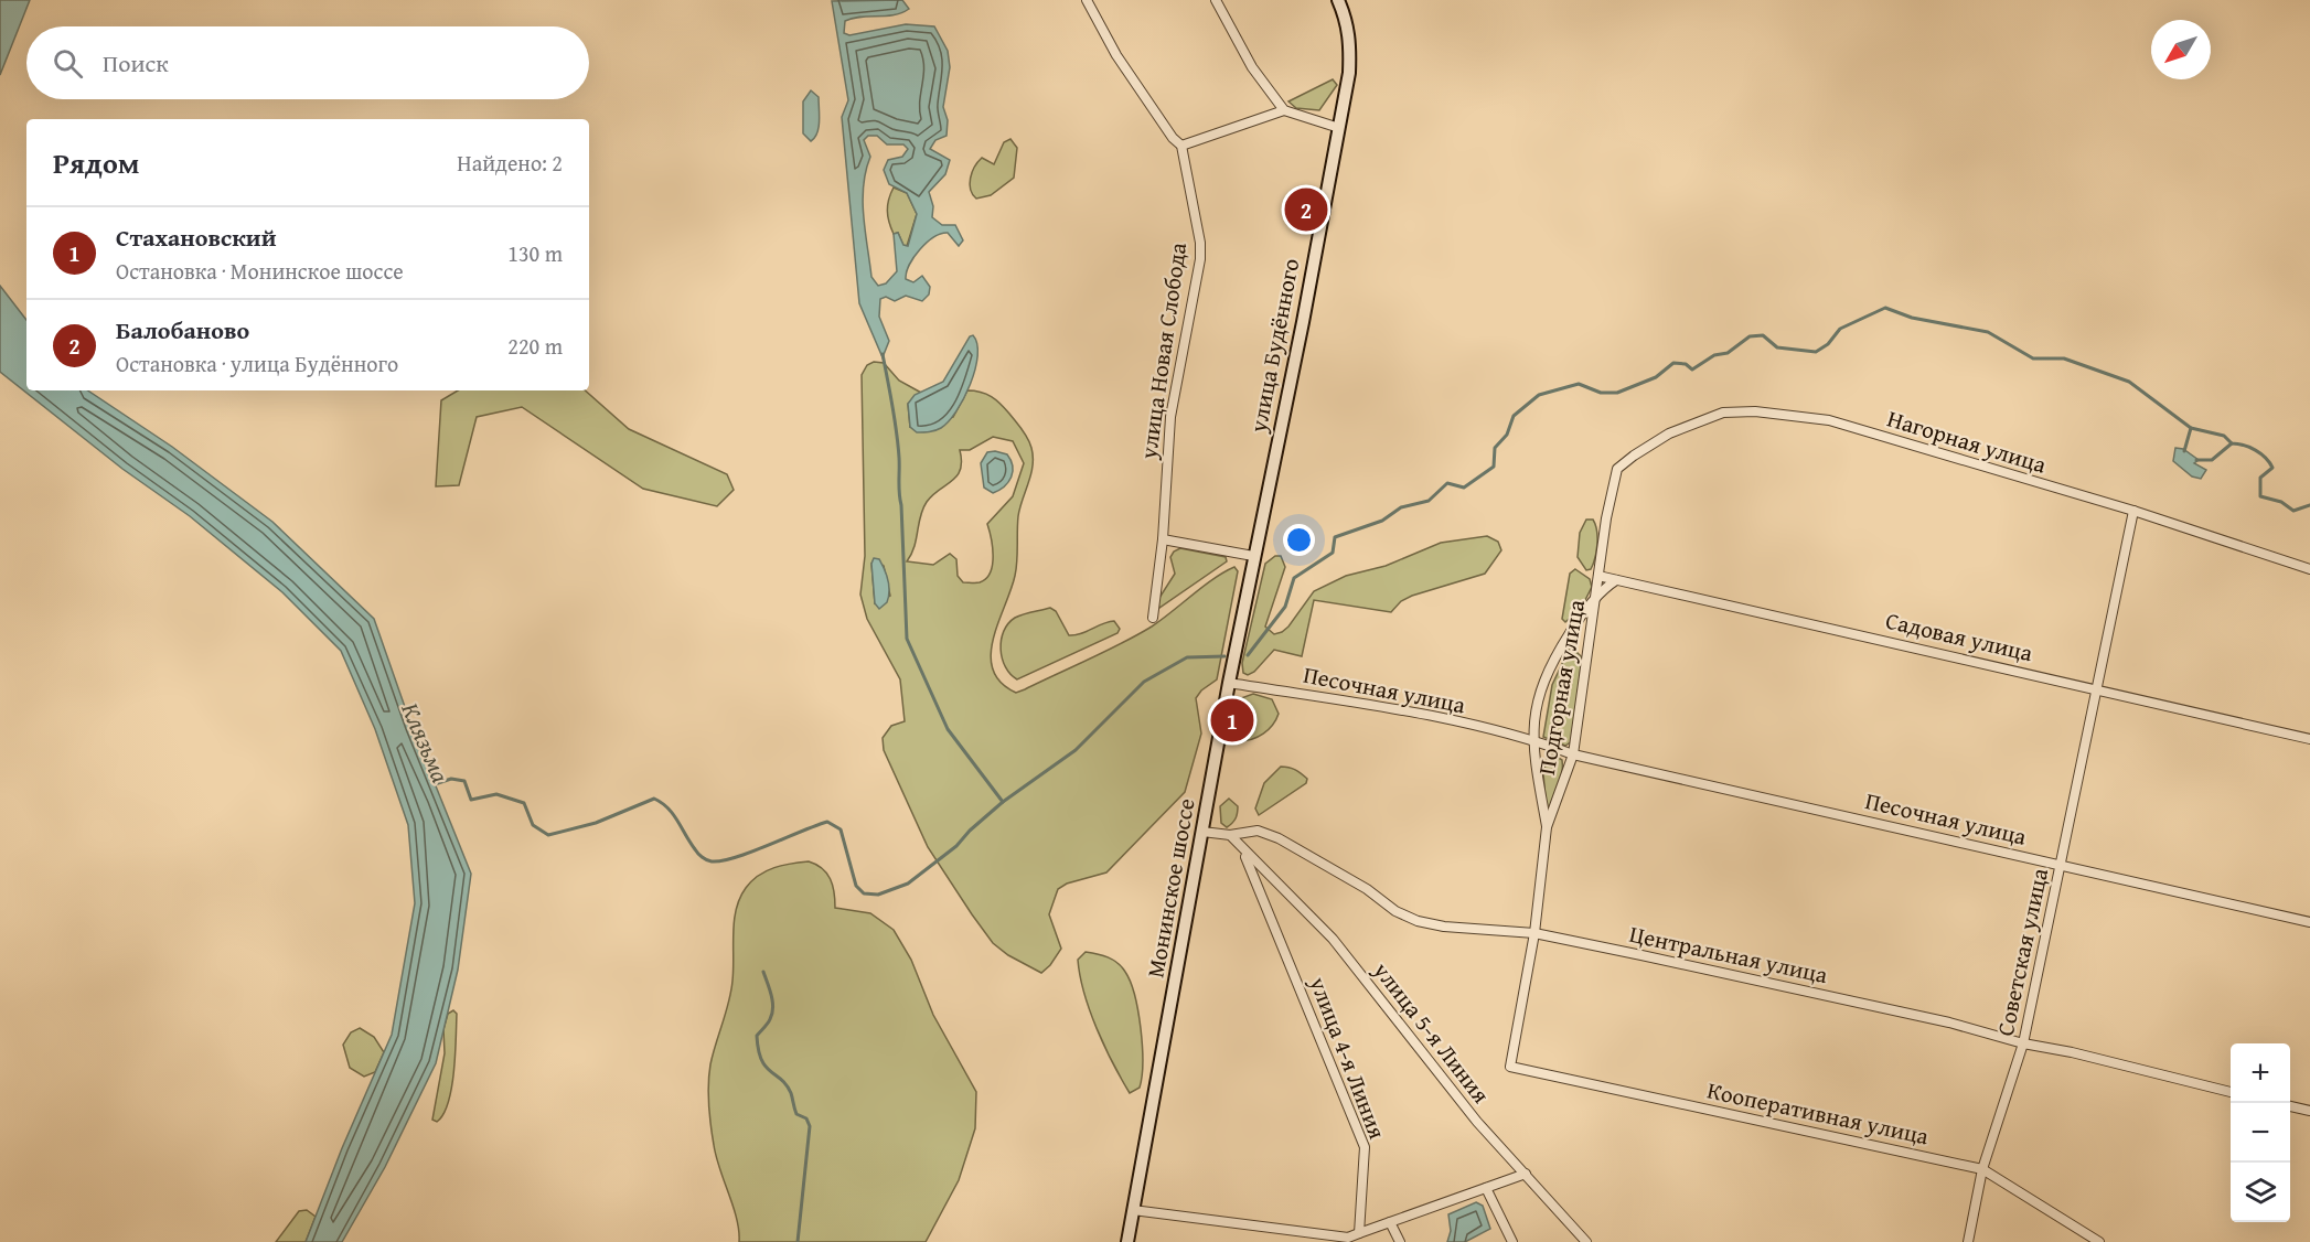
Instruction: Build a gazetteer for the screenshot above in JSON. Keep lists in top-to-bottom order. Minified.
{"streets":{"main road":["улица Будённого","Монинское шоссе"],"street":["улица Новая Слобода","Нагорная улица","Садовая улица","Подгорная улица","Песочная улица","Советская улица","Центральная улица","улица 5-я Линия","улица 4-я Линия","Кооперативная улица"]},"crossings":[["улица Будённого","Монинское шоссе"],["Нагорная улица","Подгорная улица"],["Нагорная улица","Советская улица"],["Садовая улица","Подгорная улица"],["Садовая улица","Советская улица"],["Подгорная улица","Песочная улица"],["Подгорная улица","Центральная улица"],["Подгорная улица","Кооперативная улица"],["Песочная улица","Монинское шоссе"],["Песочная улица","Советская улица"],["Монинское шоссе","Центральная улица"],["Советская улица","Центральная улица"],["Советская улица","Кооперативная улица"],["улица 5-я Линия","улица 4-я Линия"]],"water":["Клязьма"],"north":"bottom left","page":{"search":"Поиск","heading":["Рядом","Найдено: 2"],"pins":["2","1"],"list":[{"mark":"1","name":"Стахановский","note":"Остановка · Монинское шоссе","value":"130 m"},{"mark":"2","name":"Балобаново","note":"Остановка · улица Будённого","value":"220 m"}],"map_buttons":["+","−"]}}
